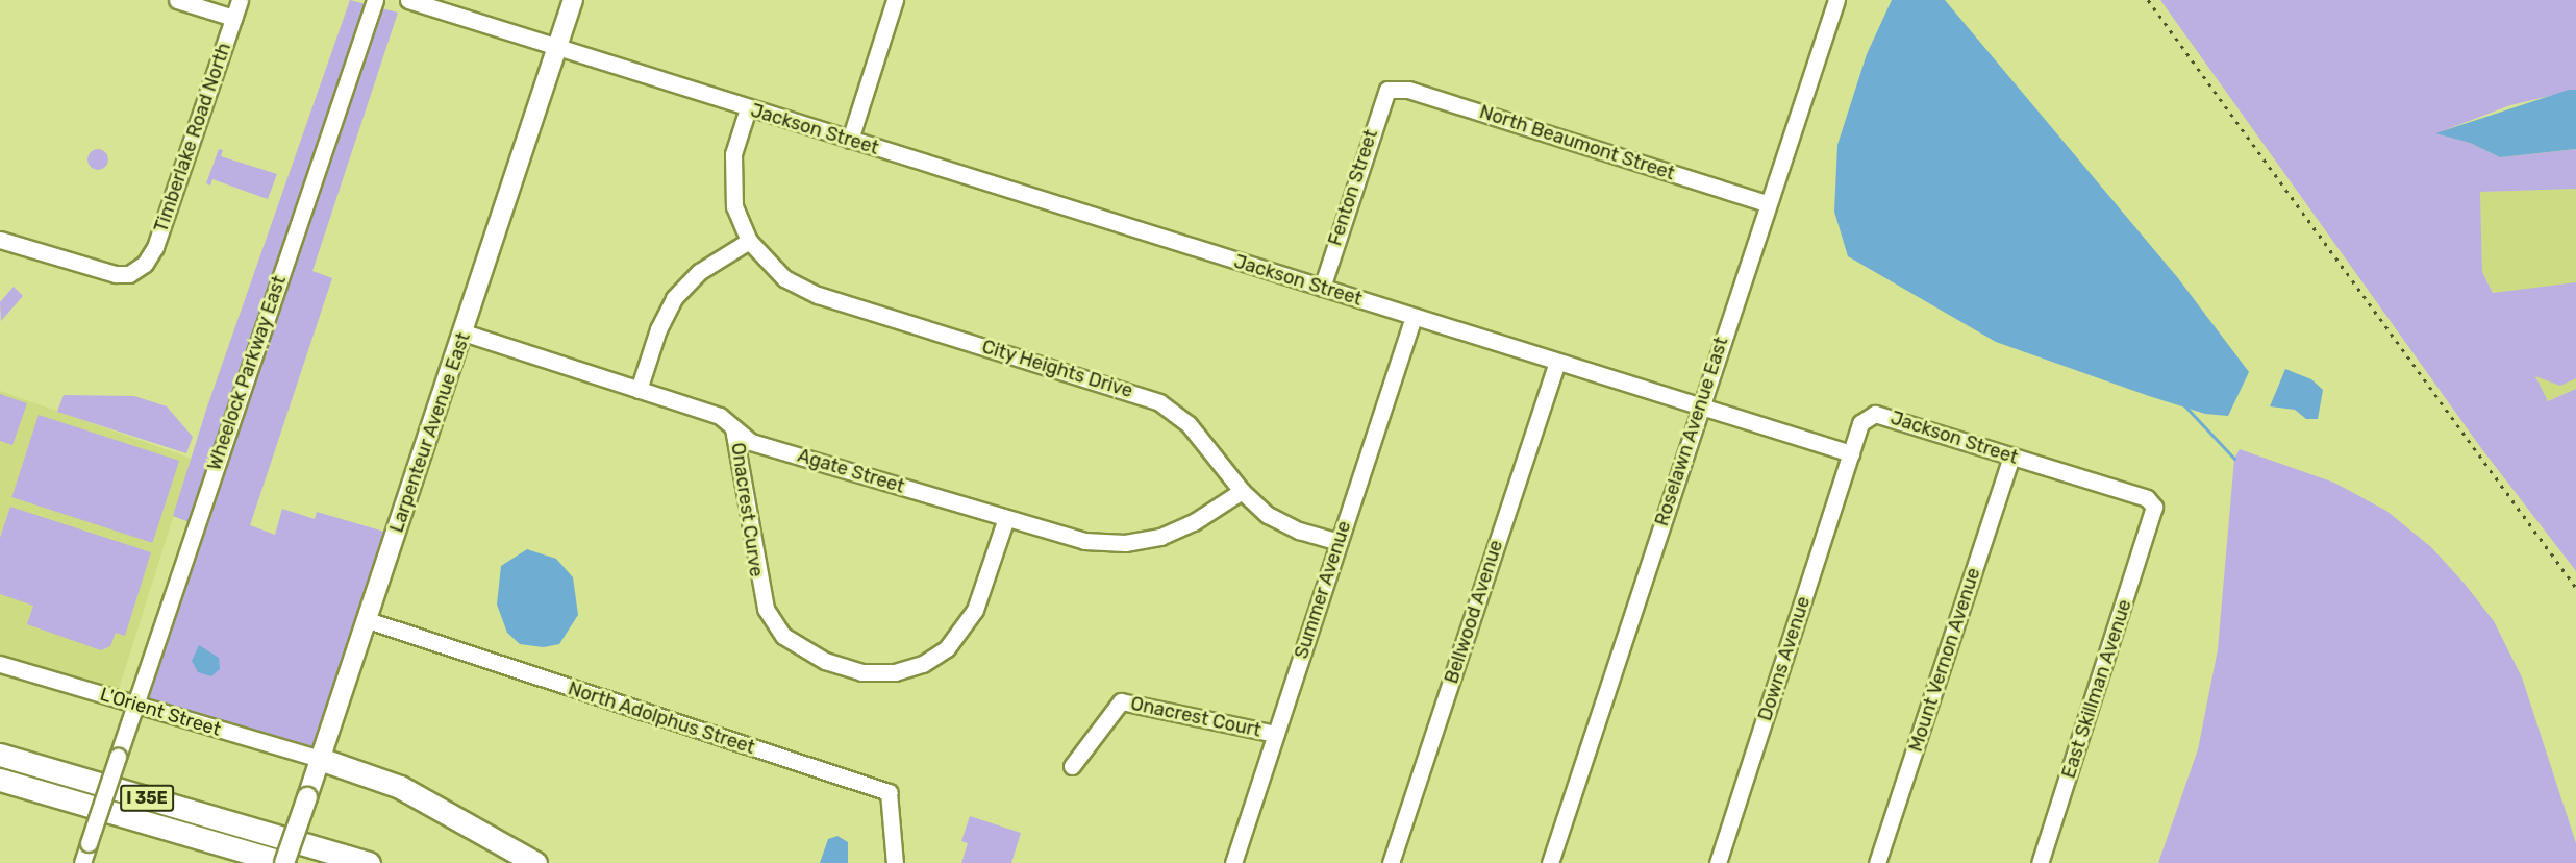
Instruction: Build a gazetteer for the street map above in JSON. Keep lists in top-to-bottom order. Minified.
{"streets":{"highway":["I 35E"],"main road":["Larpenteur Avenue East"],"street":["Jackson Street","Timberlake Road North","North Beaumont Street","Fenton Street","City Heights Drive","Wheelock Parkway East","Roselawn Avenue East","Agate Street","Onacrest Curve","Summer Avenue","Bellwood Avenue","Downs Avenue","Mount Vernon Avenue","East Skillman Avenue","L'Orient Street","Onacrest Court","North Adolphus Street"]},"crossings":[["Jackson Street","Fenton Street"],["Jackson Street","Roselawn Avenue East"],["Jackson Street","Larpenteur Avenue East"],["Jackson Street","Summer Avenue"],["Jackson Street","Bellwood Avenue"],["Jackson Street","Downs Avenue"],["Jackson Street","Mount Vernon Avenue"],["Jackson Street","East Skillman Avenue"],["North Beaumont Street","Fenton Street"],["North Beaumont Street","Roselawn Avenue East"],["City Heights Drive","Agate Street"],["City Heights Drive","Summer Avenue"],["Wheelock Parkway East","L'Orient Street"],["Larpenteur Avenue East","Agate Street"],["Larpenteur Avenue East","L'Orient Street"],["Larpenteur Avenue East","North Adolphus Street"],["Larpenteur Avenue East","I 35E"],["Agate Street","Onacrest Curve"],["Summer Avenue","Onacrest Court"]]}
